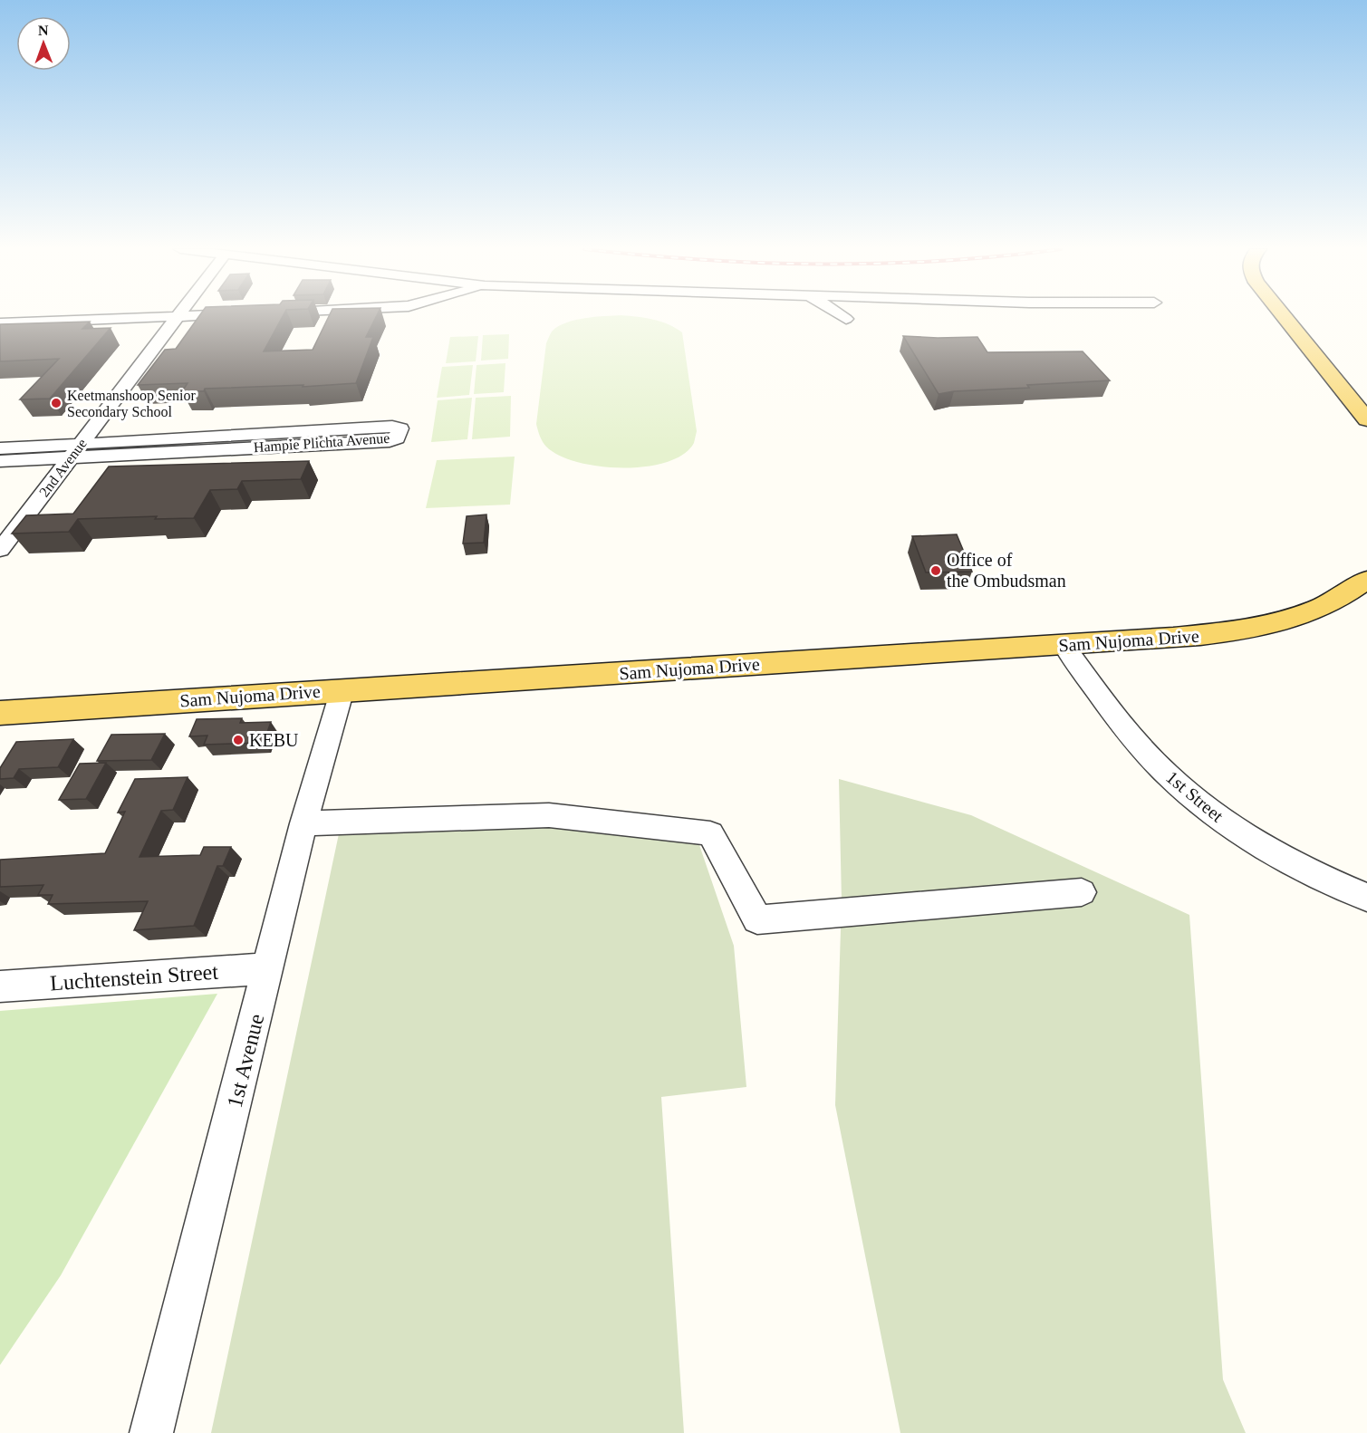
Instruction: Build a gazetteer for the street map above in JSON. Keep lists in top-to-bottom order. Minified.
{"streets":{"main road":["Sam Nujoma Drive"],"street":["Hampie Plichta Avenue","2nd Avenue","1st Street","Luchtenstein Street","1st Avenue"]},"crossings":[["Hampie Plichta Avenue","2nd Avenue"],["Sam Nujoma Drive","1st Street"],["Sam Nujoma Drive","1st Avenue"],["Luchtenstein Street","1st Avenue"]],"places":["Keetmanshoop Senior Secondary School","Office of the Ombudsman","KEBU"],"north":"top"}
